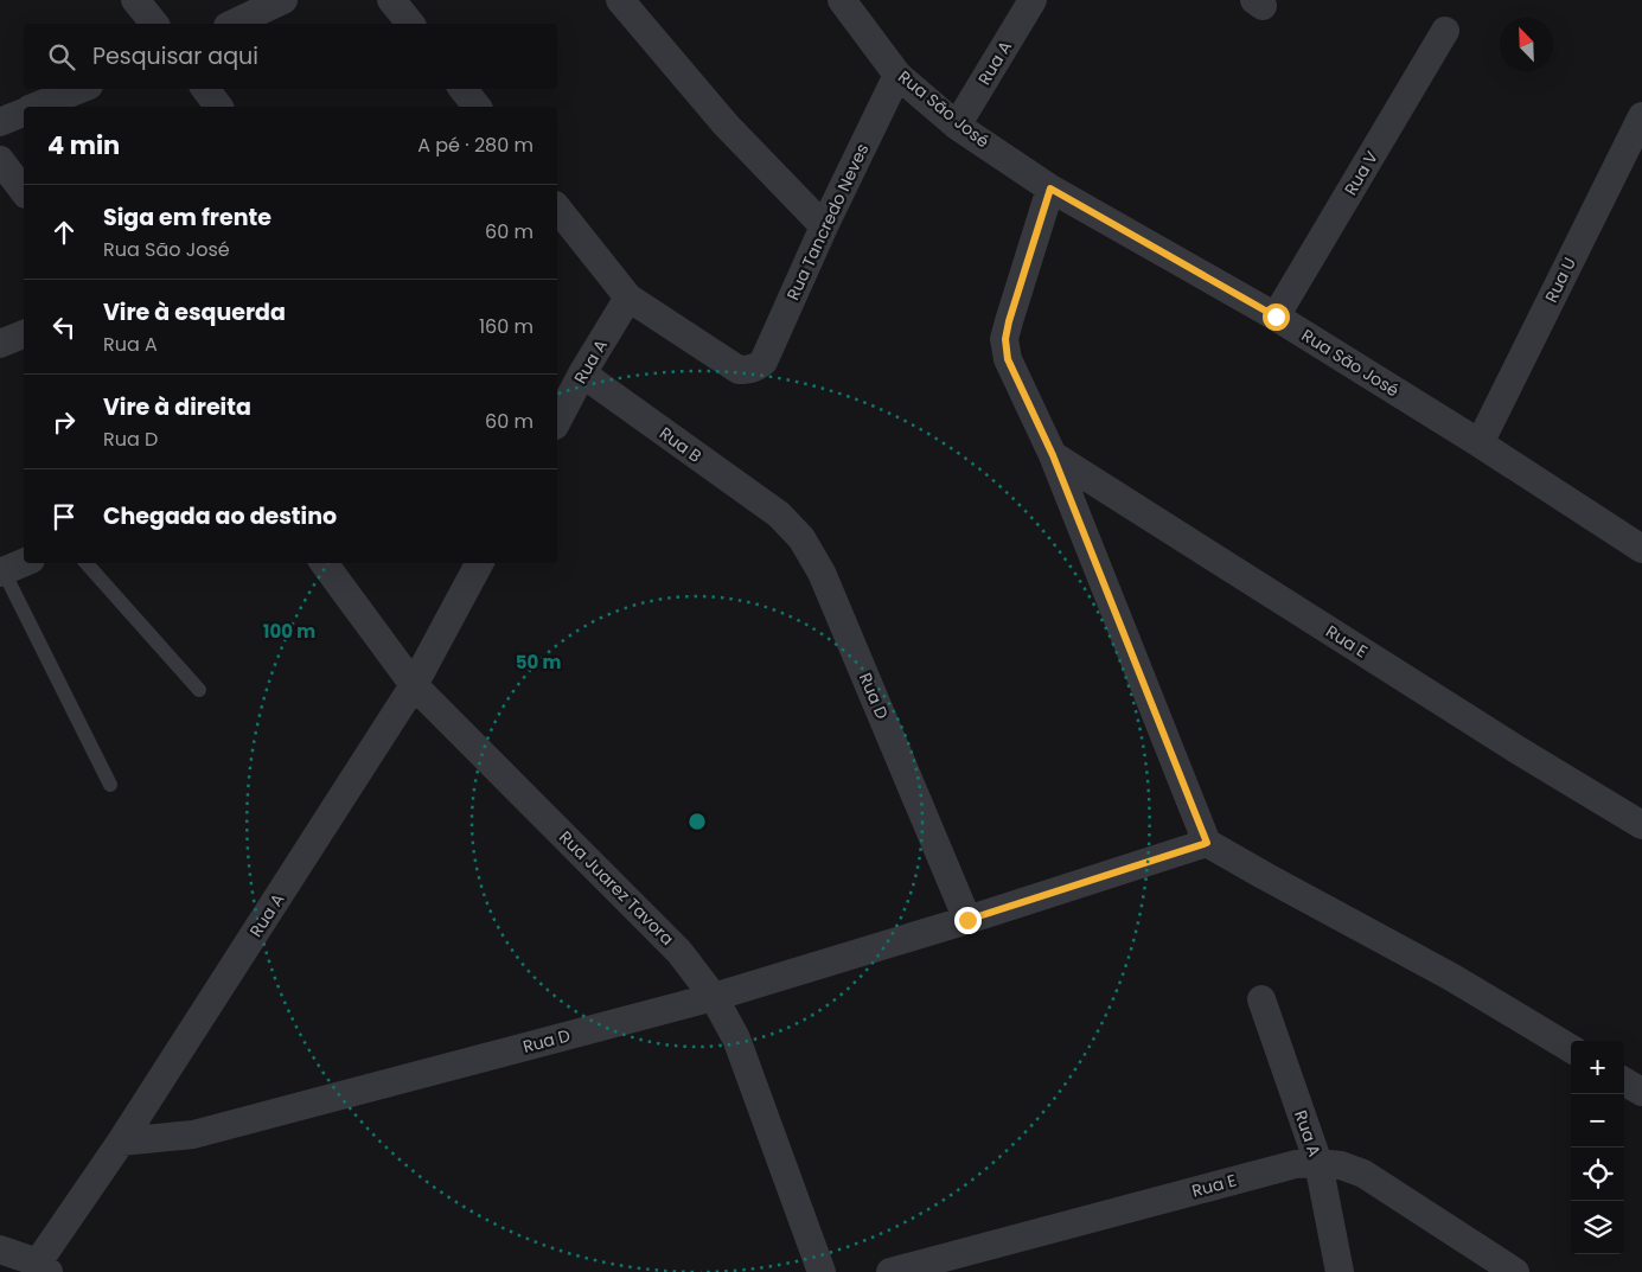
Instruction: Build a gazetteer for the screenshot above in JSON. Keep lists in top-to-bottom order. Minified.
{"streets":{"street":["Rua A","Rua São José","Rua V","Rua Tancredo Neves","Rua U","Rua B","Rua E","Rua D","Rua Juarez Tavora"]},"crossings":[["Rua A","Rua São José"],["Rua A","Rua Tancredo Neves"],["Rua A","Rua B"],["Rua A","Rua E"],["Rua A","Rua D"],["Rua A","Rua Juarez Tavora"],["Rua São José","Rua V"],["Rua São José","Rua Tancredo Neves"],["Rua São José","Rua U"],["Rua B","Rua D"],["Rua D","Rua Juarez Tavora"]],"north":"top left","page":{"search":"Pesquisar aqui","heading":["4 min","A pé · 280 m"],"list":[["Siga em frente","Rua São José","60 m"],["Vire à esquerda","Rua A","160 m"],["Vire à direita","Rua D","60 m"],"Chegada ao destino"],"map_buttons":["+","−"]},"rings":["100 m","50 m"]}
